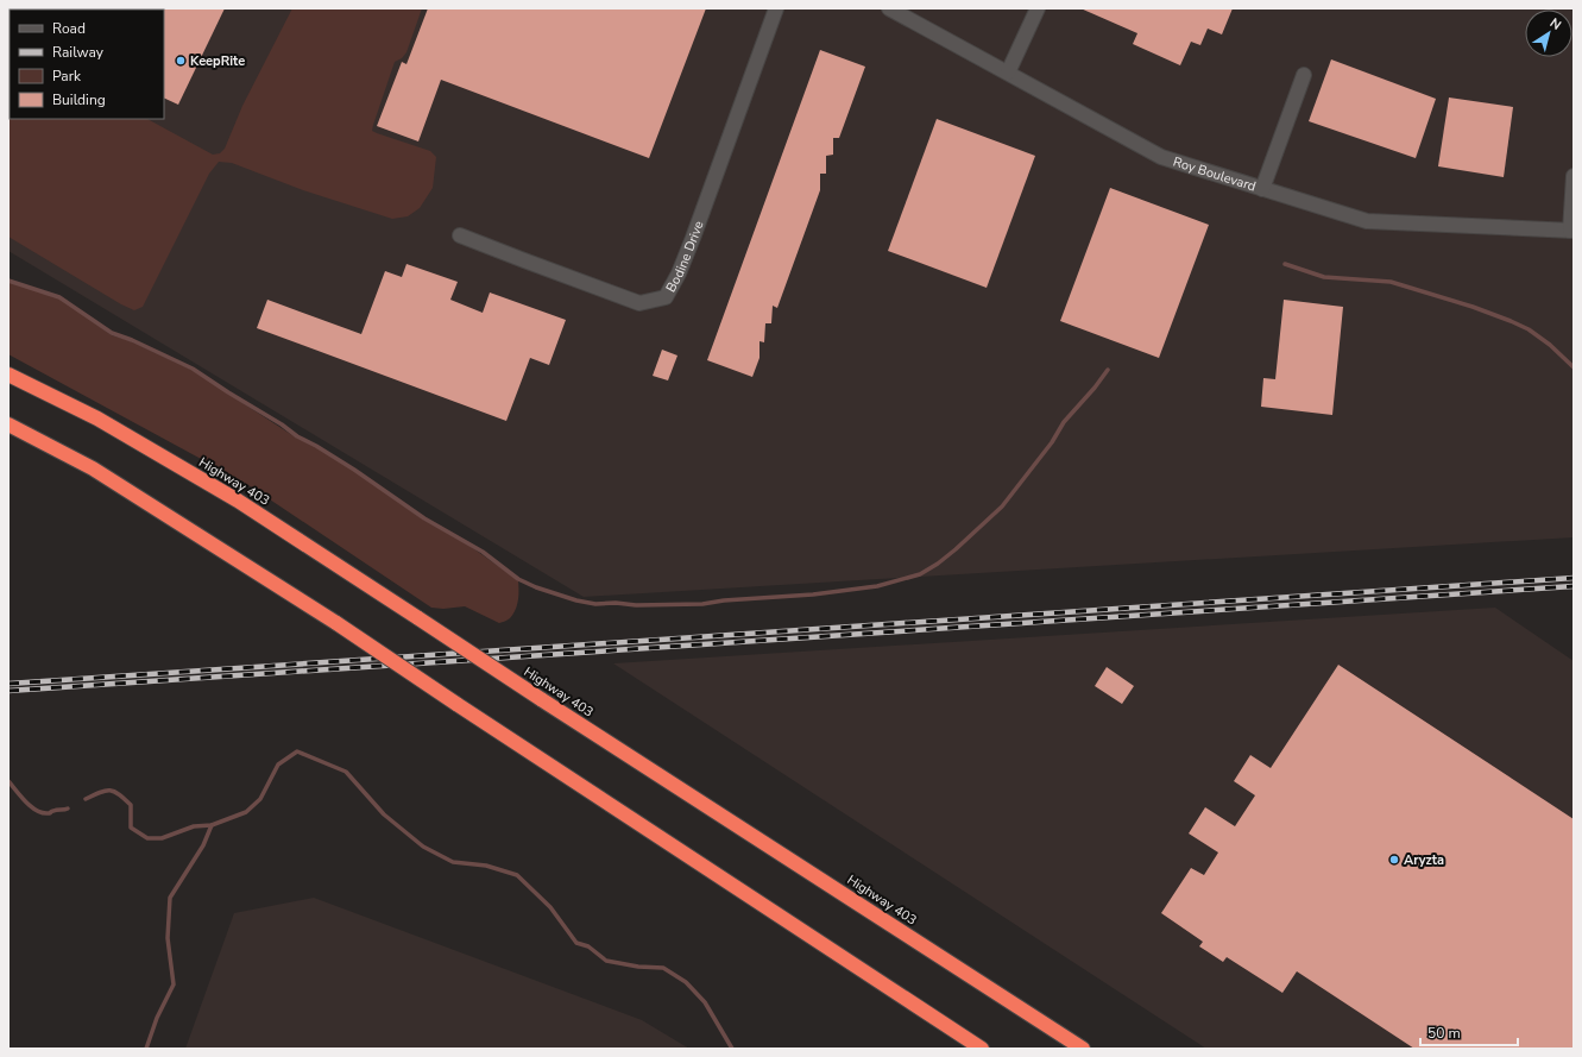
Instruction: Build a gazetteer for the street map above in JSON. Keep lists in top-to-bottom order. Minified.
{"streets":{"highway":["Highway 403"],"street":["Roy Boulevard","Bodine Drive"]},"places":["KeepRite","Aryzta"],"legend":["Road","Railway","Park","Building"],"scale_bar":"50 m","north":"top right"}
